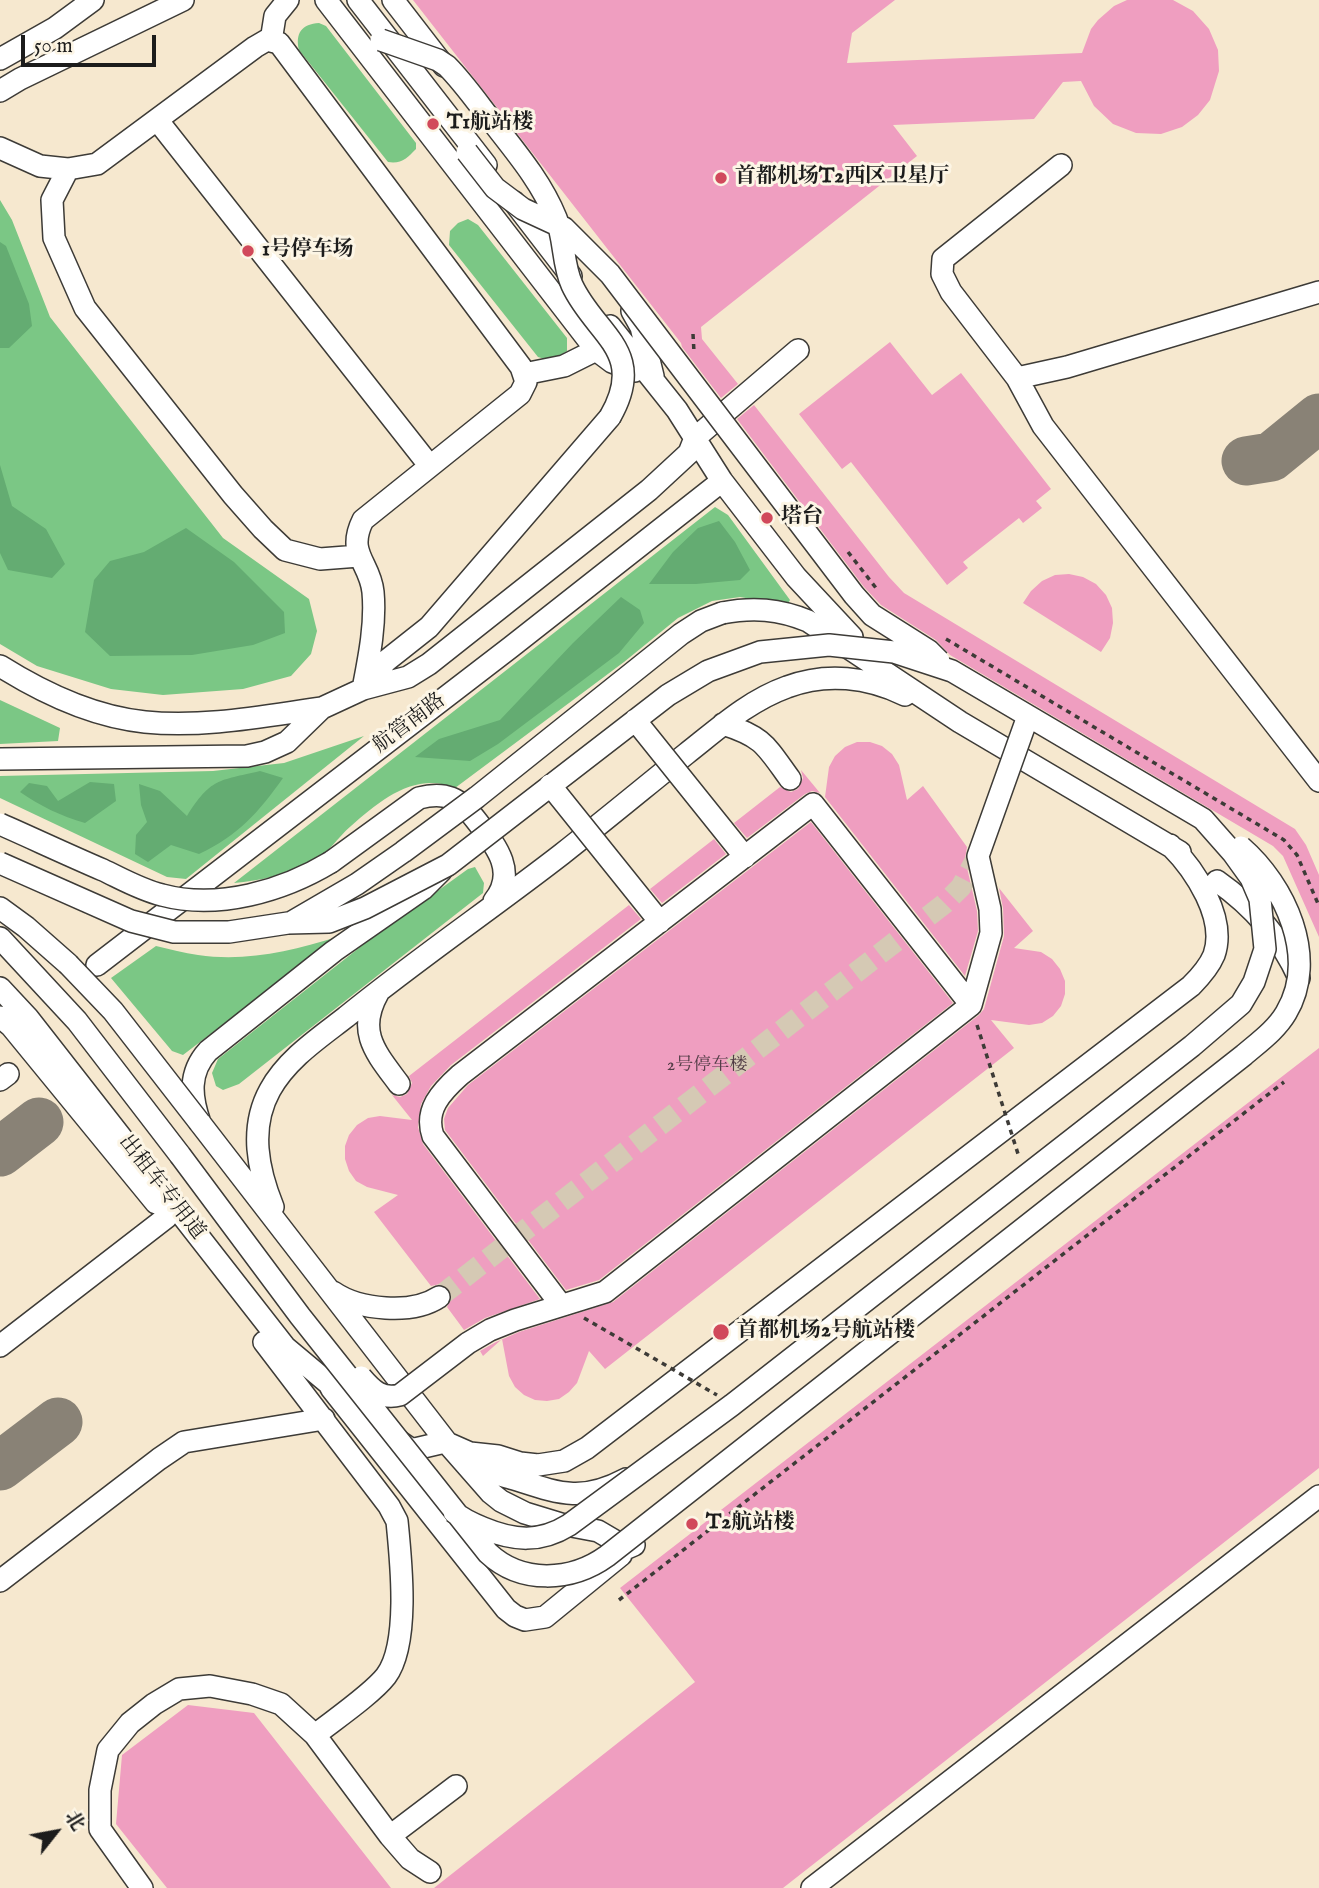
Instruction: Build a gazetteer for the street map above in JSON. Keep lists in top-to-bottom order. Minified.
{"streets":{"street":["航管南路","出租车专用道"]},"places":["T1航站楼","首都机场T2西区卫星厅","1号停车场","塔台","首都机场2号航站楼","T2航站楼"],"house_numbers":["2号停车楼"],"scale_bar":"50 m","north":"top right"}
